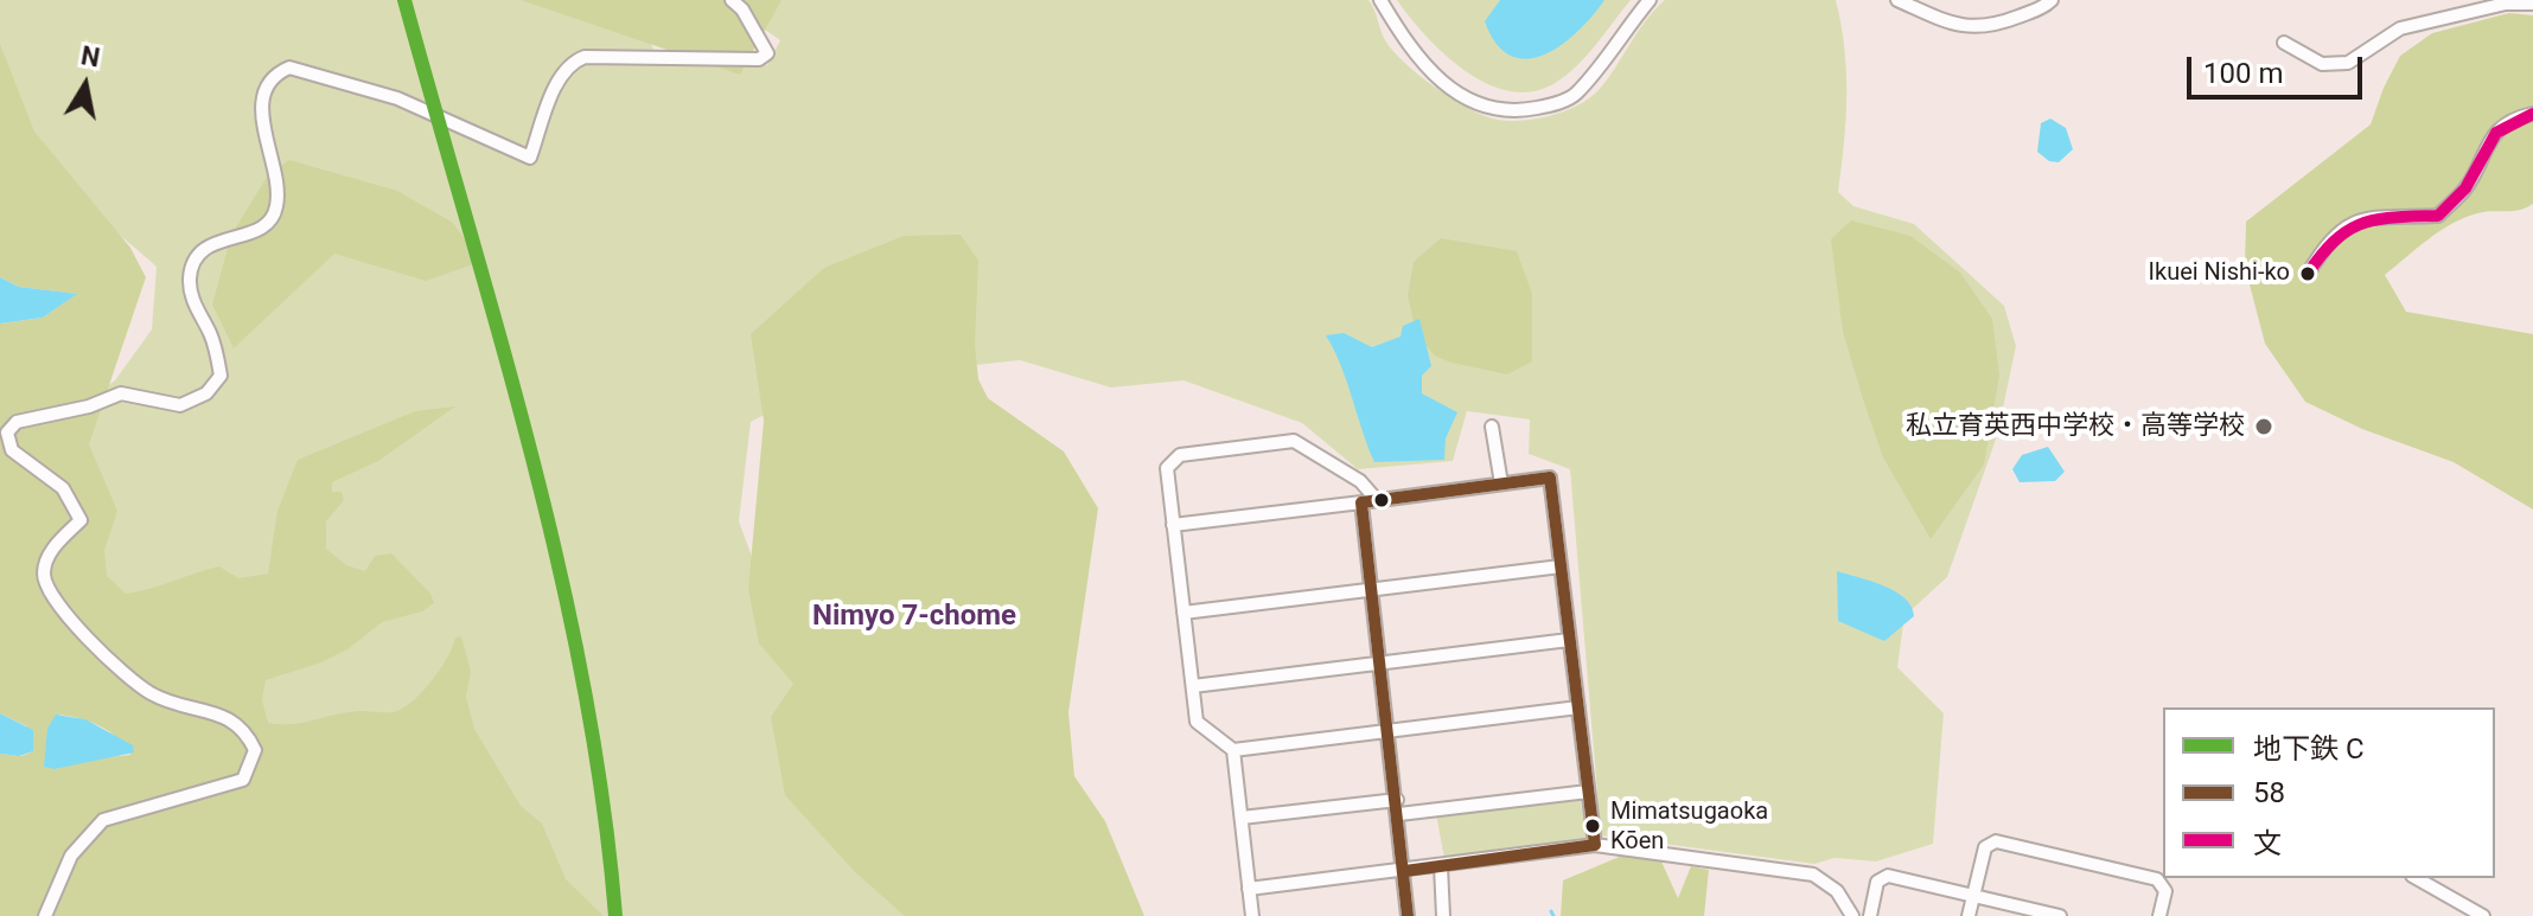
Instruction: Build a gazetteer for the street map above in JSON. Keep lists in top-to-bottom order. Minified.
{"districts":["Nimyo 7-chome"],"places":["Ikuei Nishi-ko","私立育英西中学校・高等学校","Mimatsugaoka Kōen"],"lines":["metro line C","transit line 文","transit line 58"],"legend":["地下鉄 C","58","文"],"scale_bar":"100 m","north":"top"}
